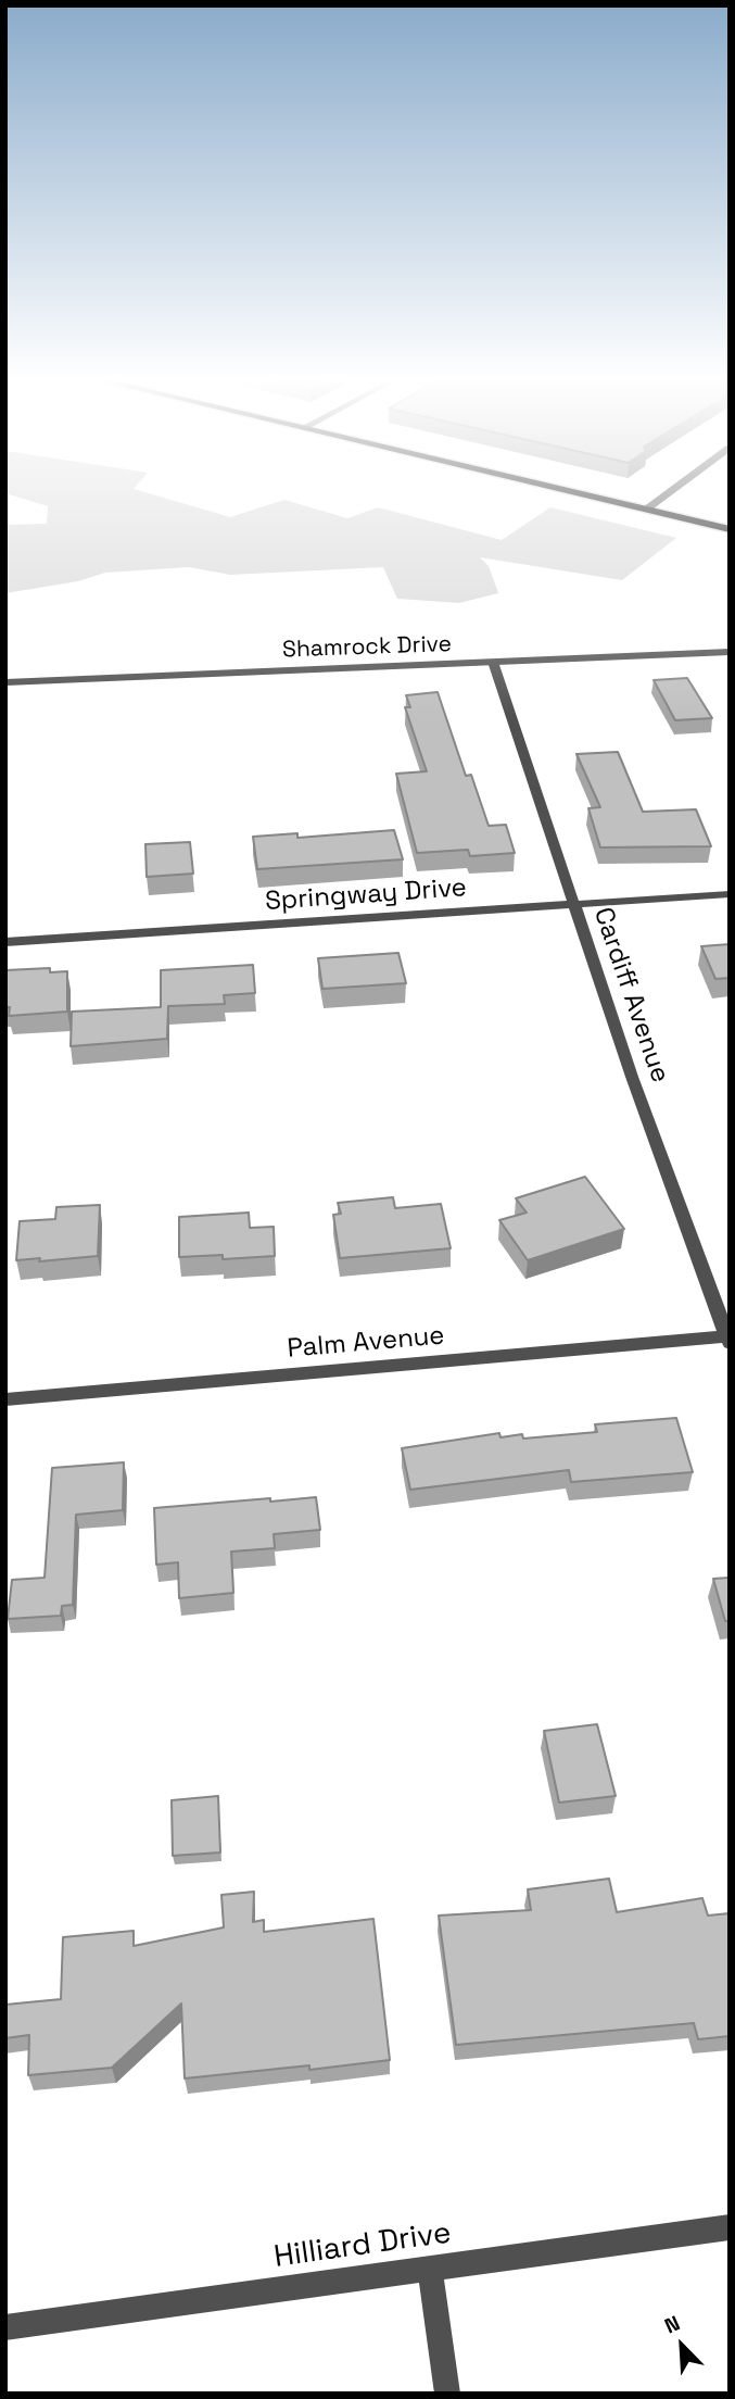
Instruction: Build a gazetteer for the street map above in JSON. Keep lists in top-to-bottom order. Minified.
{"streets":{"street":["Shamrock Drive","Springway Drive","Cardiff Avenue","Palm Avenue","Hilliard Drive"]},"crossings":[["Shamrock Drive","Cardiff Avenue"],["Springway Drive","Cardiff Avenue"],["Cardiff Avenue","Palm Avenue"]],"north":"top left"}
